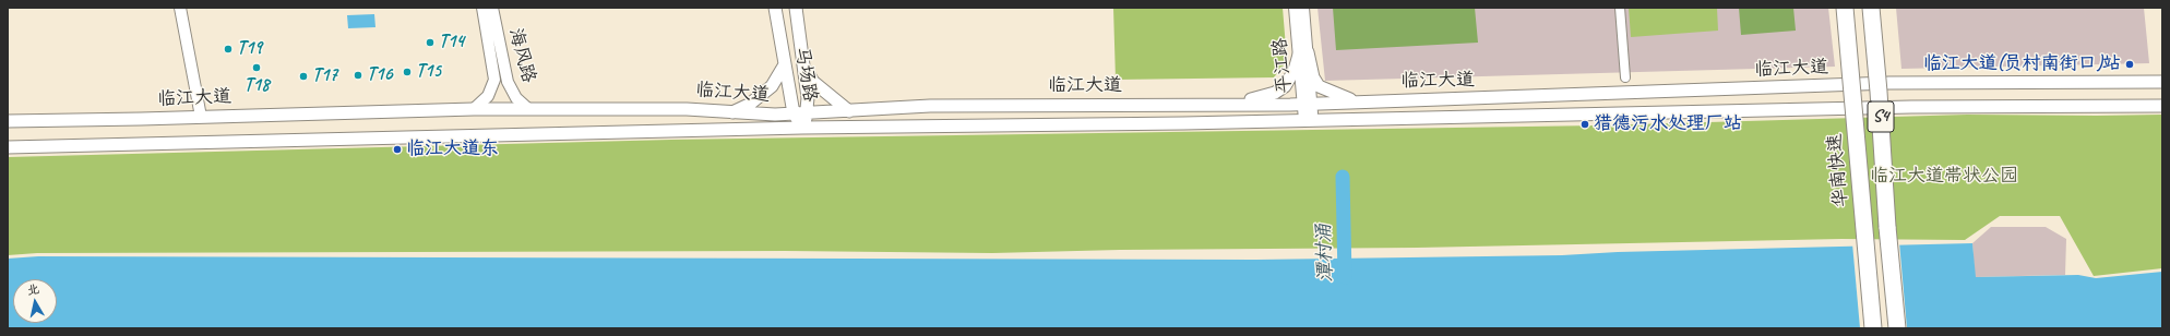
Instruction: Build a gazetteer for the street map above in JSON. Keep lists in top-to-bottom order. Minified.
{"streets":{"highway":["S4","华南快速"],"main road":["临江大道","马场路"],"street":["海风路","平江路"]},"crossings":[["海风路","临江大道"],["平江路","临江大道"],["临江大道","马场路"]],"water":["潭村涌"],"parks":["临江大道带状公园"],"places":["T14","T19","临江大道(员村南街口)站","T18","T15","T16","T17","猎德污水处理厂站","临江大道东"],"north":"top"}
